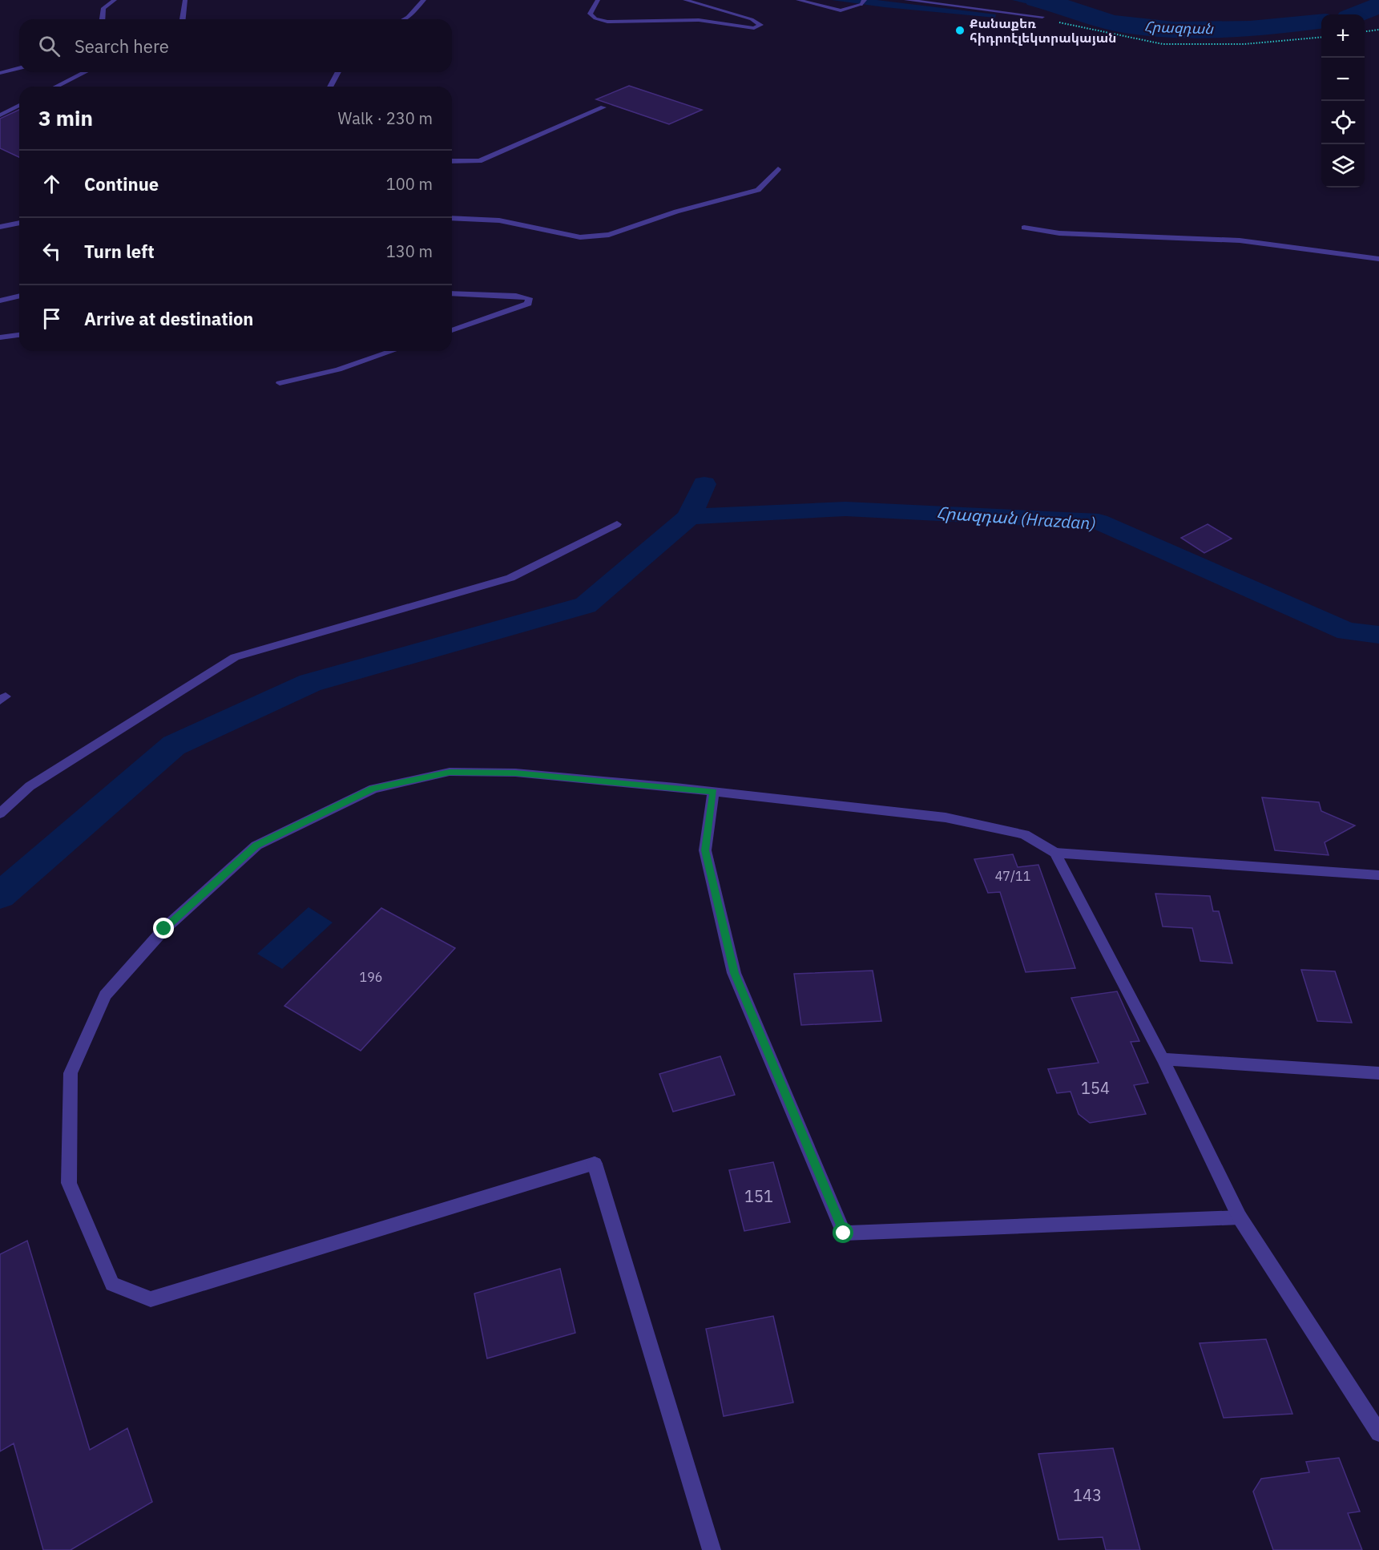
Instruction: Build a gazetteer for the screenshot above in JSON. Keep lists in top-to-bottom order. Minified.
{"water":["Հրազդան","Հրազդան (Hrazdan)"],"places":["Քանաքեռ հիդրոէլեկտրակայան"],"house_numbers":["47/11","196","154","151","143"],"page":{"map_buttons":["+","−"],"search":"Search here","heading":["3 min","Walk · 230 m"],"list":[["Continue","100 m"],["Turn left","130 m"],"Arrive at destination"]}}
